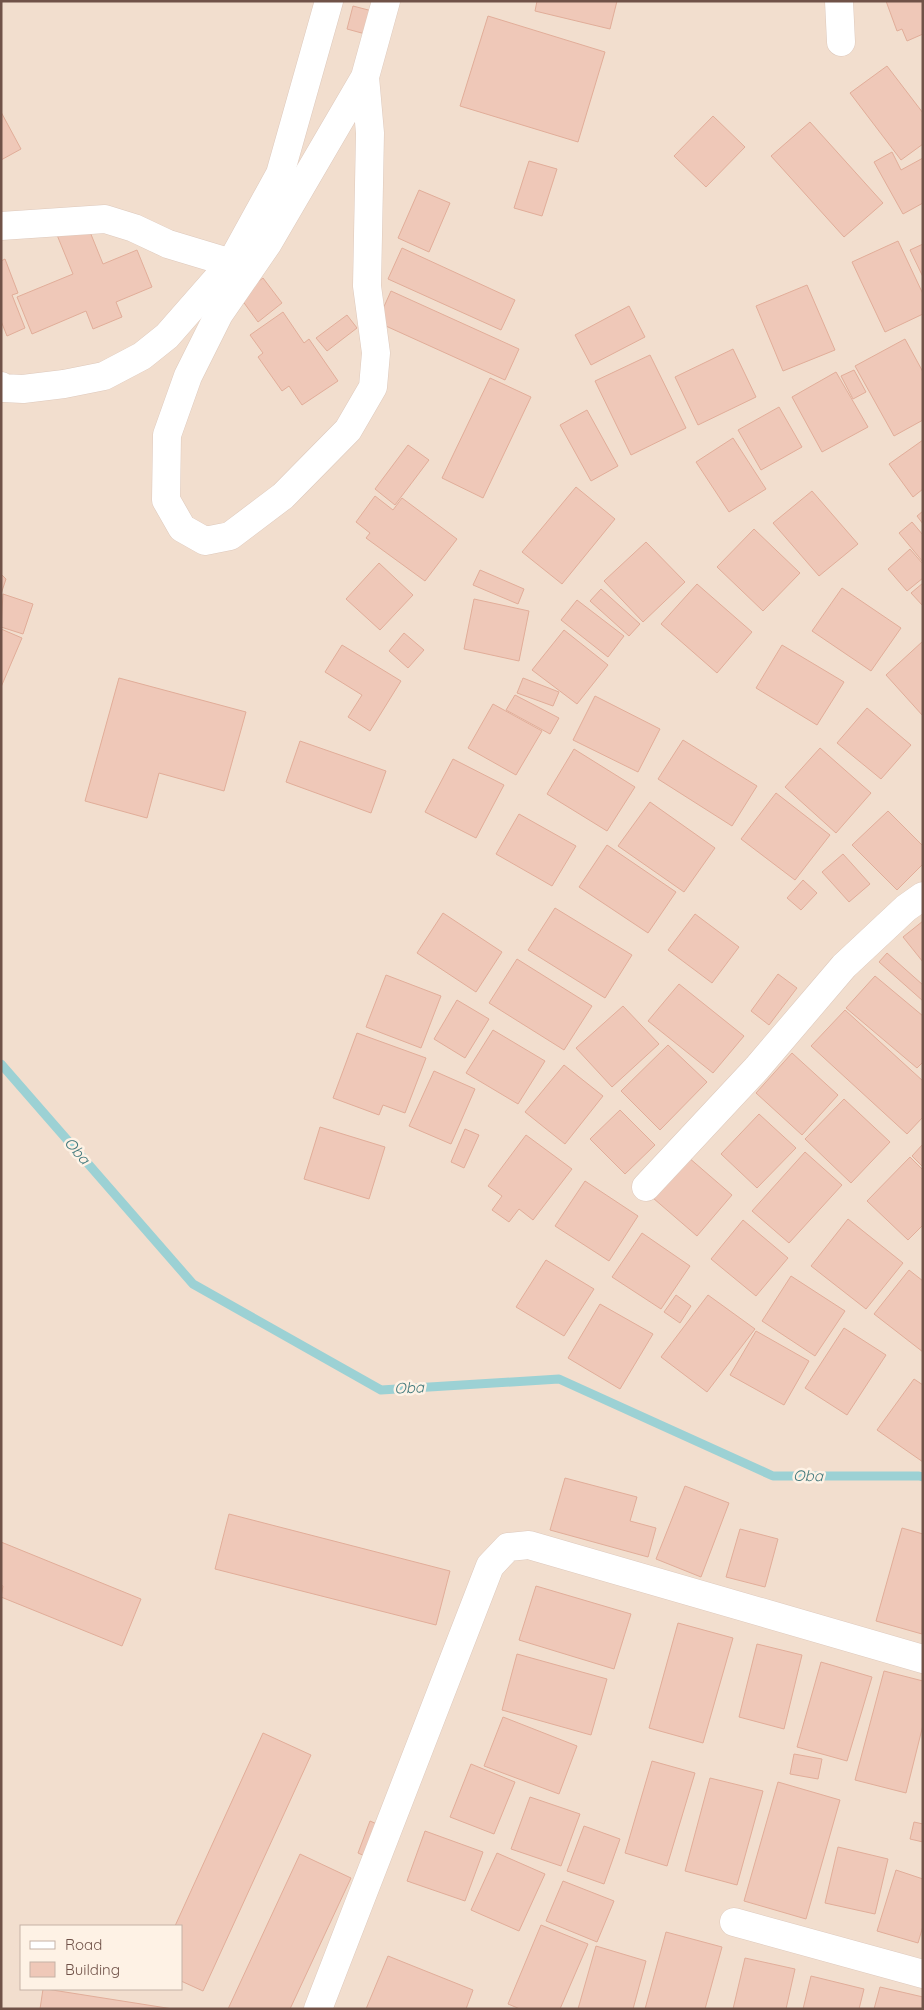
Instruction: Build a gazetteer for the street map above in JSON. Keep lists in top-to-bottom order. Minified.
{"water":["Oba"],"legend":["Road","Building"]}
